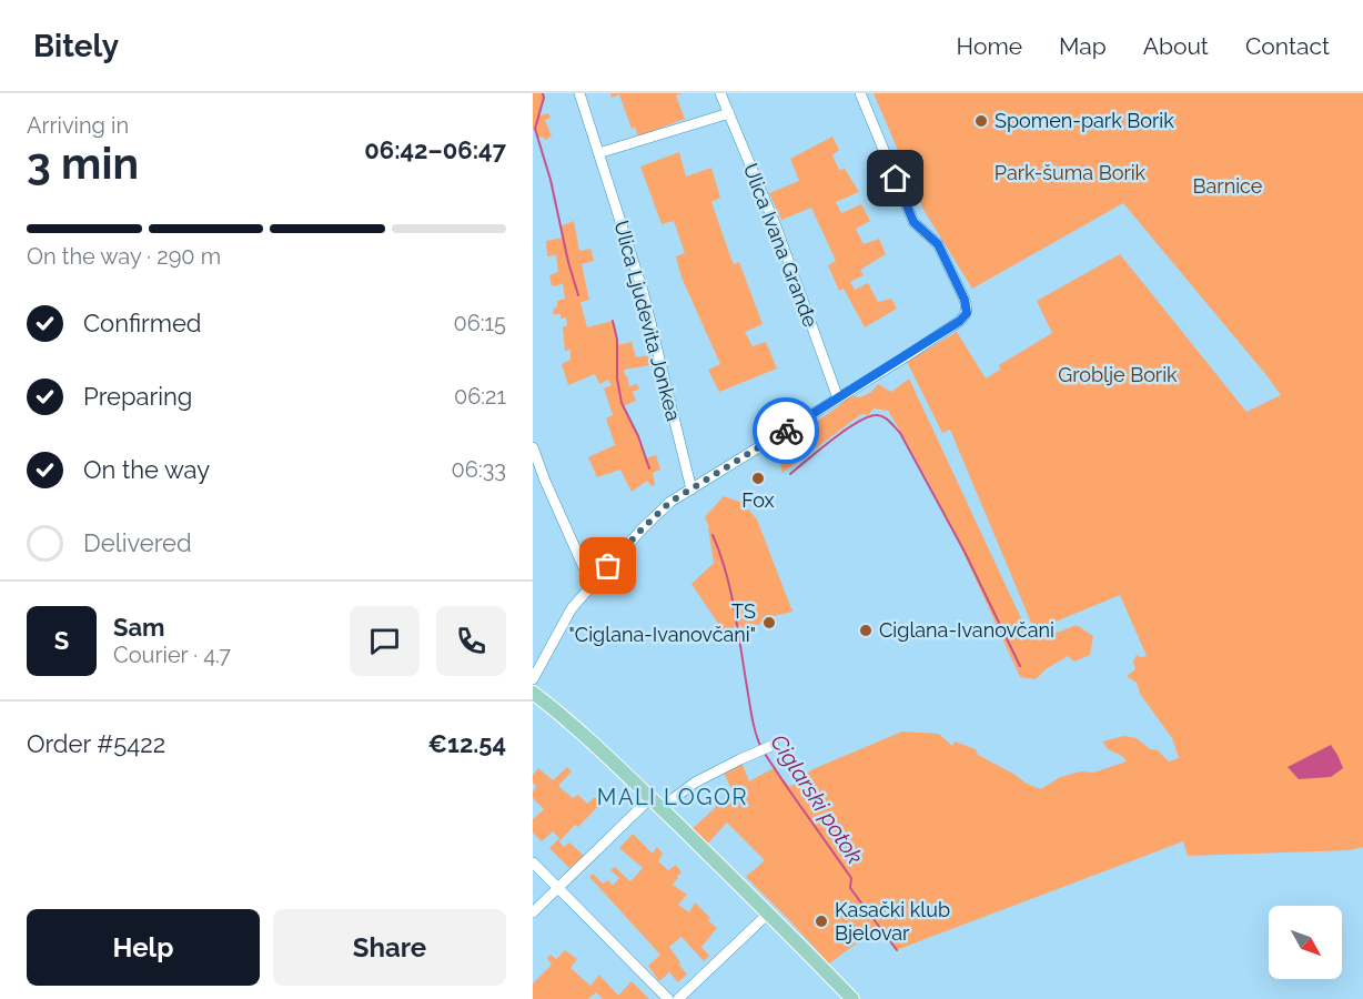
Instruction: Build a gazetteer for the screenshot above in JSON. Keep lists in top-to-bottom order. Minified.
{"streets":{"street":["Ulica Ivana Granđe","Ulica Ljudevita Jonkea"]},"districts":["MALI LOGOR"],"water":["Ciglarski potok"],"parks":["Park-šuma Borik","Barnice","Groblje Borik"],"places":["Spomen-park Borik","Fox","TS \"Ciglana-Ivanovčani\"","Ciglana-Ivanovčani","Kasački klub Bjelovar"],"north":"bottom right","page":{"header":"Bitely","nav":["Home","Map","About","Contact"],"heading":["3 min","Arriving in","06:42–06:47"],"panel":["Sam","Courier · 4.7","Order #5422","€12.54"],"bar":"On the way · 290 m","list":[["Confirmed","06:15"],["Preparing","06:21"],["On the way","06:33"],"Delivered"],"round":"S","buttons":["Help","Share"]}}
